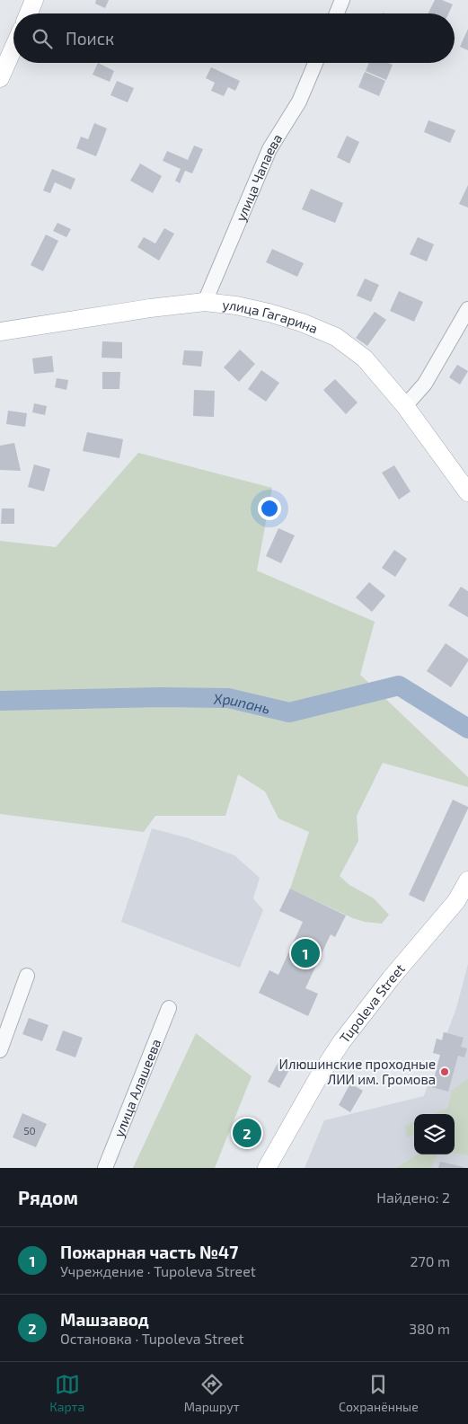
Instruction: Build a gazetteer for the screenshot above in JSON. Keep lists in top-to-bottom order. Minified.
{"streets":{"main road":["улица Гагарина","Tupoleva Street"],"street":["улица Чапаева","улица Алашеева"]},"crossings":[["улица Чапаева","улица Гагарина"]],"water":["Хрипань"],"places":["Илюшинские проходные ЛИИ им. Громова"],"house_numbers":["50"],"page":{"search":"Поиск","pins":["1","2"],"heading":["Рядом","Найдено: 2"],"list":[{"mark":"1","name":"Пожарная часть №47","note":"Учреждение · Tupoleva Street","value":"270 m"},{"mark":"2","name":"Машзавод","note":"Остановка · Tupoleva Street","value":"380 m"}],"nav":["Карта","Маршрут","Сохранённые"]}}
